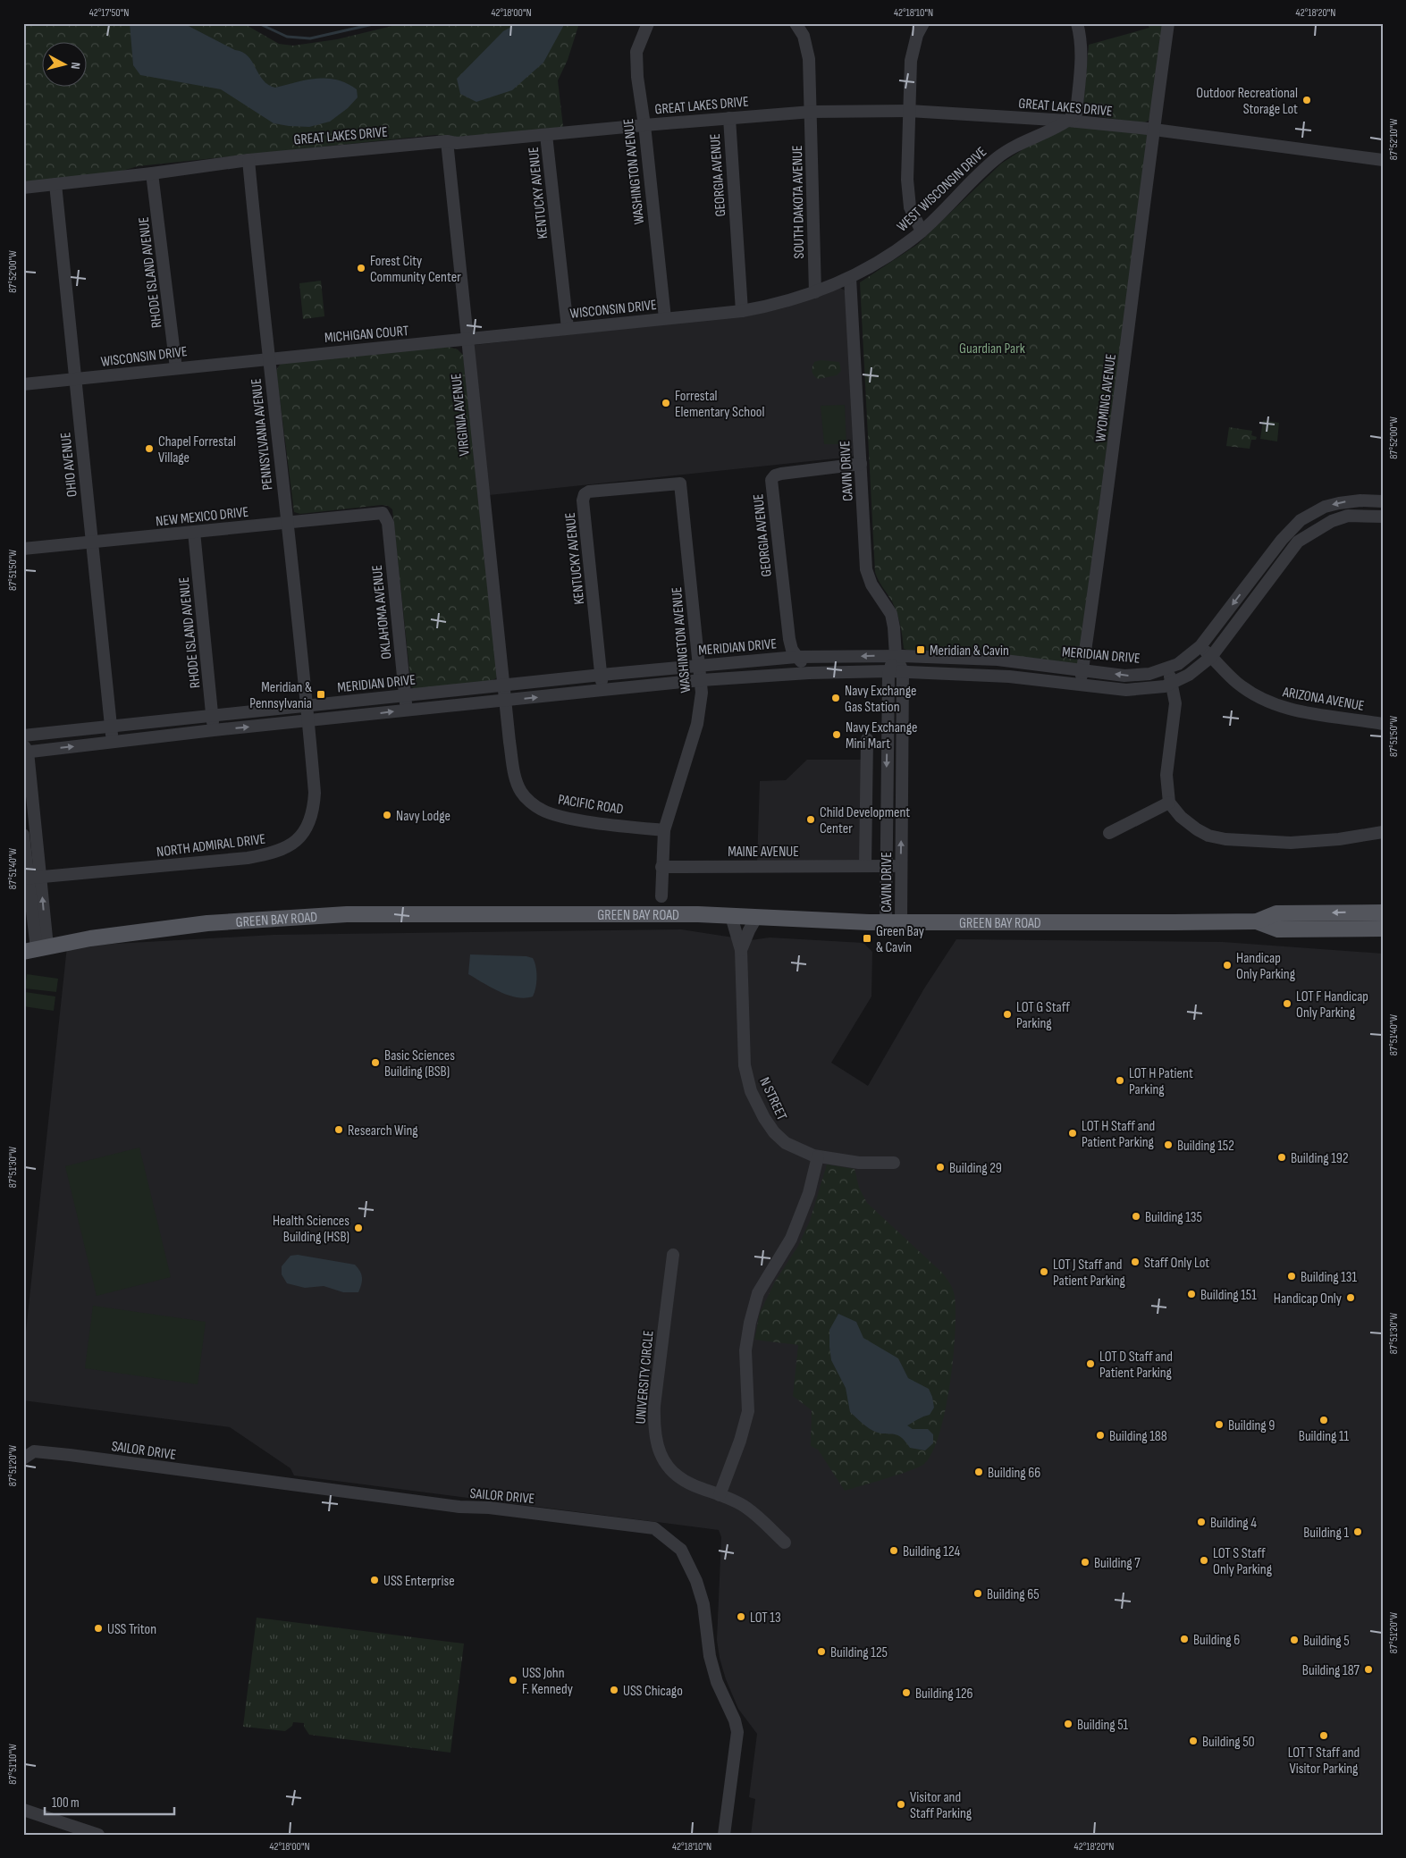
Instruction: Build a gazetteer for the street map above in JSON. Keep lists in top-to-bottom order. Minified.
{"streets":{"main road":["GREEN BAY ROAD"],"street":["GREAT LAKES DRIVE","WASHINGTON AVENUE","GEORGIA AVENUE","WEST WISCONSIN DRIVE","KENTUCKY AVENUE","SOUTH DAKOTA AVENUE","RHODE ISLAND AVENUE","WISCONSIN DRIVE","MICHIGAN COURT","WYOMING AVENUE","VIRGINIA AVENUE","PENNSYLVANIA AVENUE","OHIO AVENUE","CAVIN DRIVE","NEW MEXICO DRIVE","OKLAHOMA AVENUE","MERIDIAN DRIVE","ARIZONA AVENUE","PACIFIC ROAD","NORTH ADMIRAL DRIVE","MAINE AVENUE","N STREET","UNIVERSITY CIRCLE","SAILOR DRIVE"]},"crossings":[["GREAT LAKES DRIVE","WASHINGTON AVENUE"],["GREAT LAKES DRIVE","GEORGIA AVENUE"],["GREAT LAKES DRIVE","WEST WISCONSIN DRIVE"],["GREAT LAKES DRIVE","KENTUCKY AVENUE"],["GREAT LAKES DRIVE","SOUTH DAKOTA AVENUE"],["GREAT LAKES DRIVE","RHODE ISLAND AVENUE"],["GREAT LAKES DRIVE","WYOMING AVENUE"],["GREAT LAKES DRIVE","VIRGINIA AVENUE"],["GREAT LAKES DRIVE","PENNSYLVANIA AVENUE"],["GREAT LAKES DRIVE","OHIO AVENUE"],["WASHINGTON AVENUE","KENTUCKY AVENUE"],["WASHINGTON AVENUE","WISCONSIN DRIVE"],["WASHINGTON AVENUE","MERIDIAN DRIVE"],["WASHINGTON AVENUE","PACIFIC ROAD"],["WASHINGTON AVENUE","MAINE AVENUE"],["GEORGIA AVENUE","WISCONSIN DRIVE"],["GEORGIA AVENUE","CAVIN DRIVE"],["GEORGIA AVENUE","MERIDIAN DRIVE"],["WEST WISCONSIN DRIVE","SOUTH DAKOTA AVENUE"],["WEST WISCONSIN DRIVE","WISCONSIN DRIVE"],["WEST WISCONSIN DRIVE","CAVIN DRIVE"],["KENTUCKY AVENUE","WISCONSIN DRIVE"],["KENTUCKY AVENUE","MERIDIAN DRIVE"],["RHODE ISLAND AVENUE","WISCONSIN DRIVE"],["RHODE ISLAND AVENUE","NEW MEXICO DRIVE"],["RHODE ISLAND AVENUE","MERIDIAN DRIVE"],["WISCONSIN DRIVE","MICHIGAN COURT"],["WISCONSIN DRIVE","VIRGINIA AVENUE"],["WISCONSIN DRIVE","PENNSYLVANIA AVENUE"],["WISCONSIN DRIVE","OHIO AVENUE"],["MICHIGAN COURT","VIRGINIA AVENUE"],["MICHIGAN COURT","PENNSYLVANIA AVENUE"],["WYOMING AVENUE","MERIDIAN DRIVE"],["VIRGINIA AVENUE","MERIDIAN DRIVE"],["VIRGINIA AVENUE","PACIFIC ROAD"],["PENNSYLVANIA AVENUE","NEW MEXICO DRIVE"],["PENNSYLVANIA AVENUE","MERIDIAN DRIVE"],["PENNSYLVANIA AVENUE","NORTH ADMIRAL DRIVE"],["OHIO AVENUE","NEW MEXICO DRIVE"],["OHIO AVENUE","MERIDIAN DRIVE"],["CAVIN DRIVE","MERIDIAN DRIVE"],["CAVIN DRIVE","MAINE AVENUE"],["CAVIN DRIVE","GREEN BAY ROAD"],["NEW MEXICO DRIVE","OKLAHOMA AVENUE"],["OKLAHOMA AVENUE","MERIDIAN DRIVE"],["MERIDIAN DRIVE","ARIZONA AVENUE"],["MERIDIAN DRIVE","PACIFIC ROAD"],["MERIDIAN DRIVE","NORTH ADMIRAL DRIVE"],["GREEN BAY ROAD","N STREET"]],"parks":["Guardian Park"],"places":{"other":["Outdoor Recreational Storage Lot","Forest City Community Center","Forrestal Elementary School","Chapel Forrestal Village","Navy Exchange Gas Station","Navy Exchange Mini Mart","Navy Lodge","Child Development Center","Handicap Only Parking","LOT F Handicap Only Parking","LOT G Staff Parking","Basic Sciences Building (BSB)","LOT H Patient Parking","Research Wing","LOT H Staff and Patient Parking","Building 152","Building 192","Building 29","Building 135","Health Sciences Building (HSB)","Staff Only Lot","LOT J Staff and Patient Parking","Building 131","Building 151","Handicap Only","LOT D Staff and Patient Parking","Building 11","Building 9","Building 188","Building 66","Building 4","Building 1","Building 124","LOT S Staff Only Parking","Building 7","USS Enterprise","Building 65","LOT 13","USS Triton","Building 6","Building 5","Building 125","Building 187","USS John F. Kennedy","USS Chicago","Building 126","Building 51","LOT T Staff and Visitor Parking","Building 50","Visitor and Staff Parking"],"transit":["Meridian & Cavin","Meridian & Pennsylvania","Green Bay & Cavin"]},"scale_bar":"100 m","north":"right","coordinates":["42°17'50\"N","42°18'00\"N","42°18'10\"N","42°18'20\"N","87°52'10\"W","87°52'00\"W","87°51'50\"W","87°51'40\"W","87°51'30\"W","87°51'20\"W","87°51'10\"W"]}
